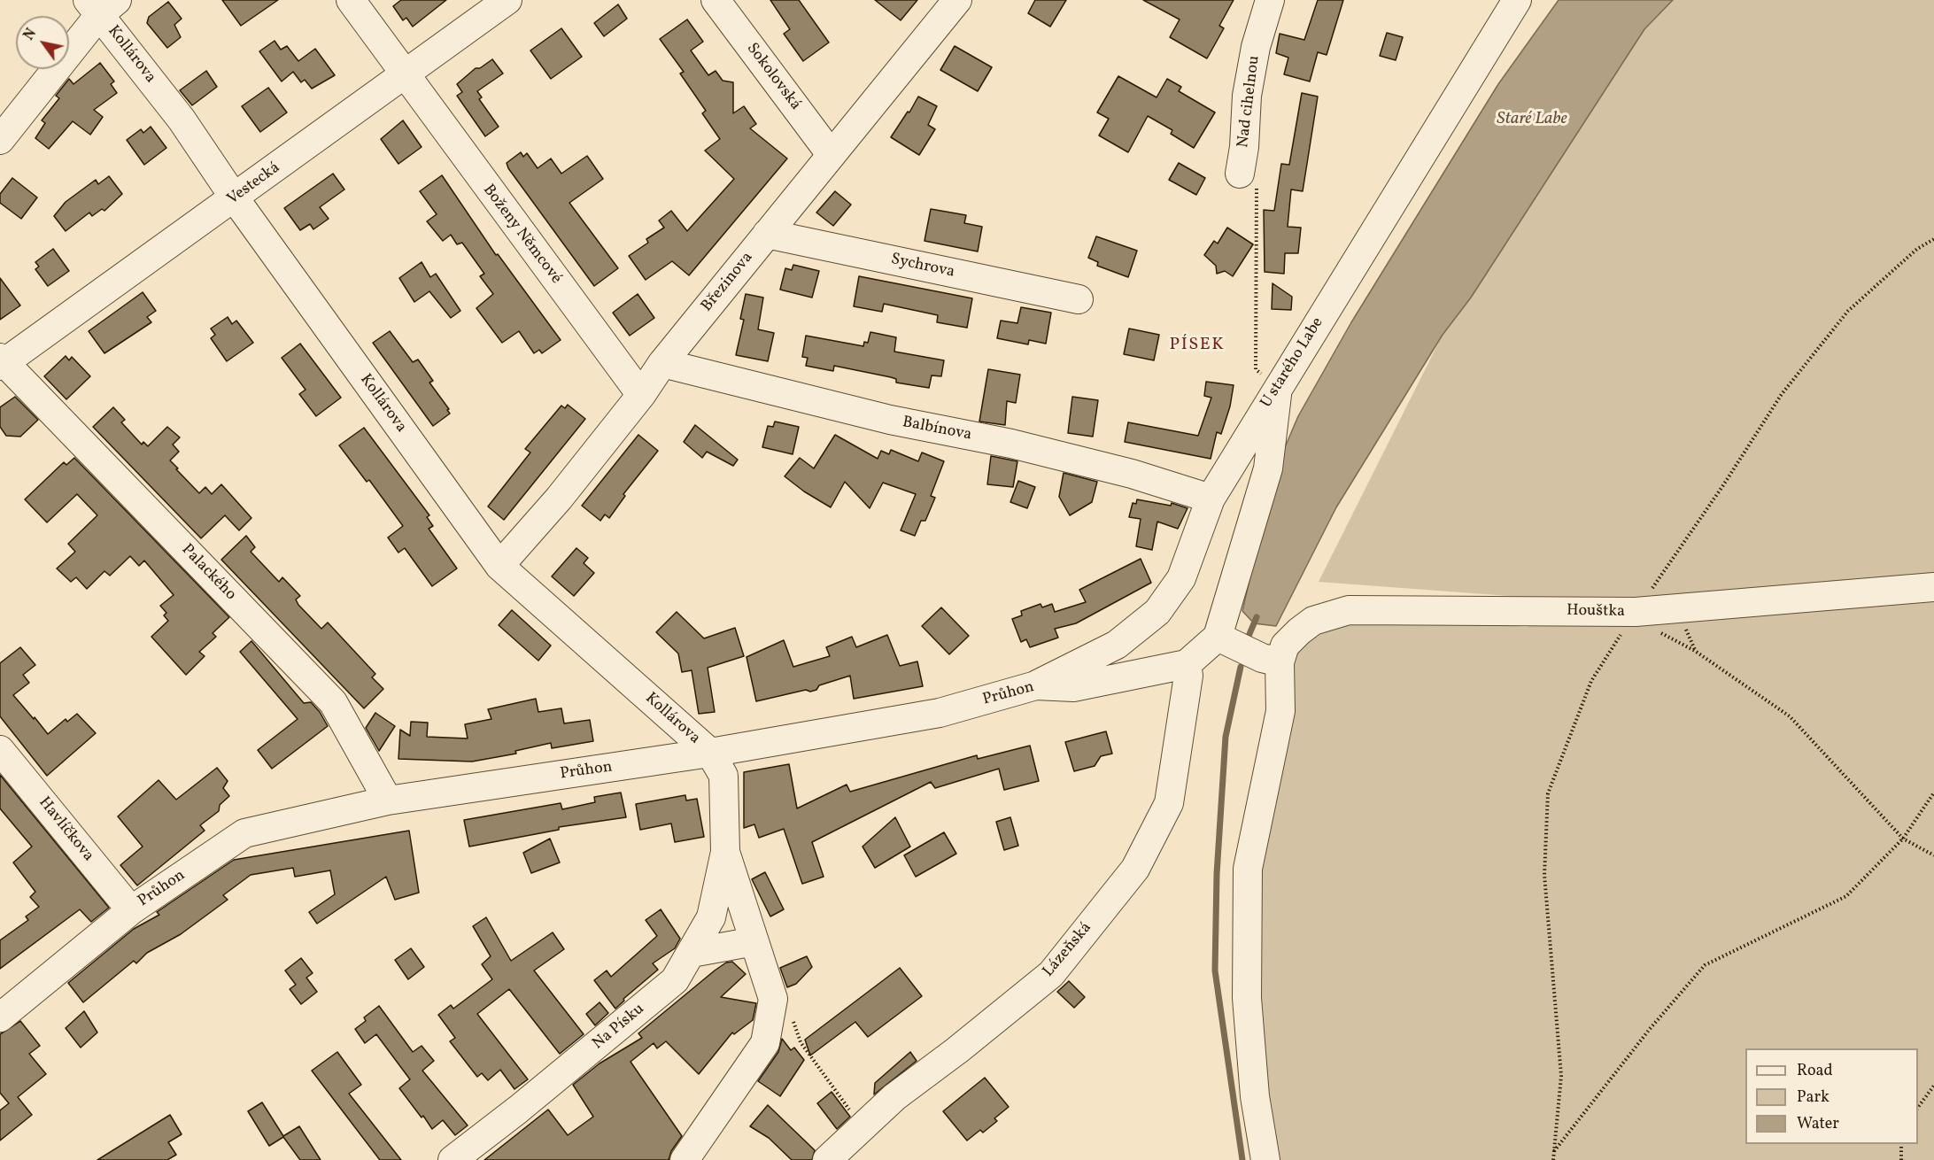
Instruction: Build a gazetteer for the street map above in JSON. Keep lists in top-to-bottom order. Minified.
{"streets":{"street":["Kollárova","Sokolovská","Nad cihelnou","Vestecká","Boženy Němcové","Sychrova","Březinova","U starého Labe","Balbínova","Palackého","Houštka","Průhon","Havlíčkova","Lázeňská","Na Písku"]},"crossings":[["Kollárova","Vestecká"],["Kollárova","Březinova"],["Kollárova","Průhon"],["Kollárova","Na Písku"],["Sokolovská","Březinova"],["Vestecká","Boženy Němcové"],["Vestecká","Palackého"],["Boženy Němcové","Březinova"],["Sychrova","Březinova"],["Březinova","Balbínova"],["U starého Labe","Balbínova"],["U starého Labe","Průhon"],["Palackého","Průhon"],["Průhon","Havlíčkova"],["Průhon","Lázeňská"],["Průhon","Na Písku"]],"districts":["PÍSEK"],"water":["Staré Labe"],"legend":["Road","Park","Water"],"north":"top left"}
